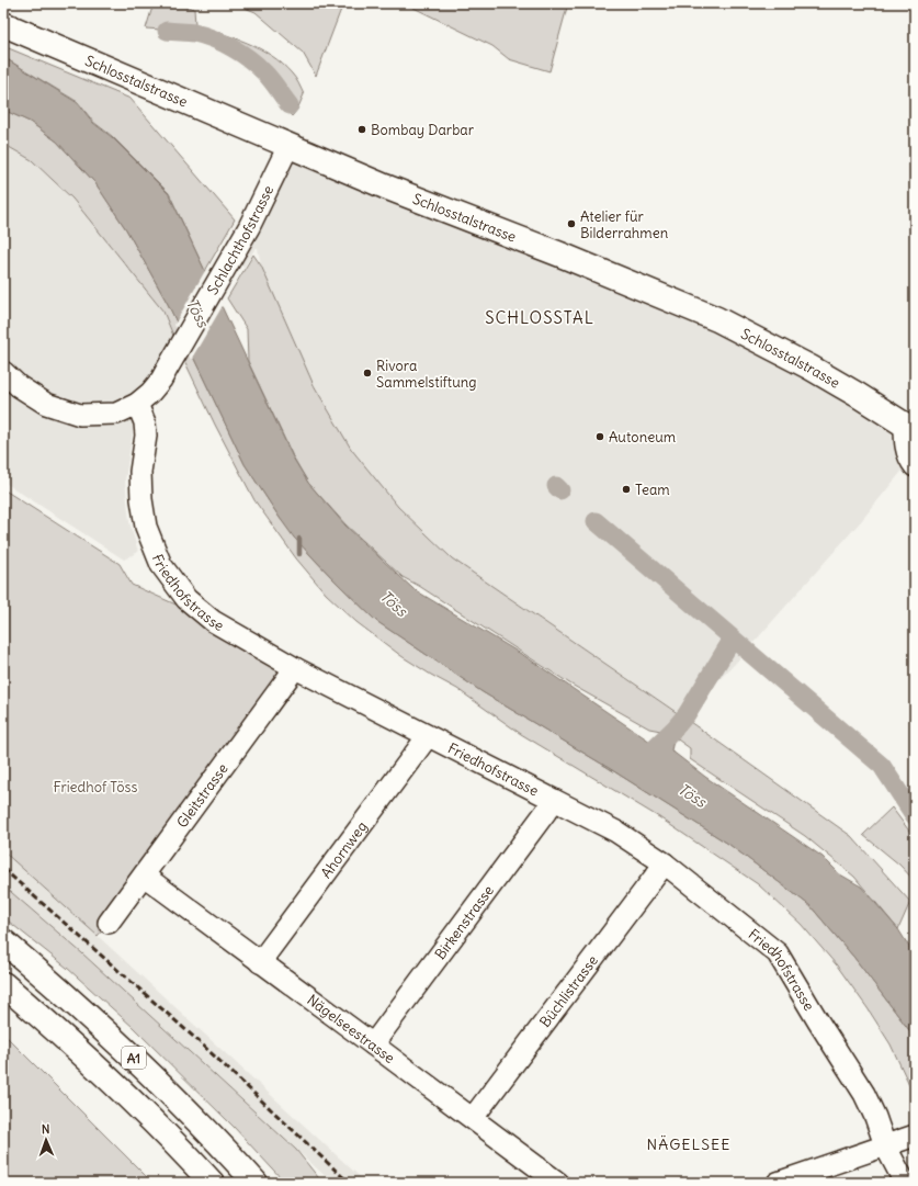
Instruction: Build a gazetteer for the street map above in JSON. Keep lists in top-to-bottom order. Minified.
{"streets":{"main road":["Schlosstalstrasse","A1"],"street":["Schlachthofstrasse","Friedhofstrasse","Gleitstrasse","Ahornweg","Birkenstrasse","Büchlistrasse","Nägelseestrasse"]},"crossings":[["Schlosstalstrasse","Schlachthofstrasse"],["Schlachthofstrasse","Friedhofstrasse"],["Friedhofstrasse","Gleitstrasse"],["Friedhofstrasse","Ahornweg"],["Friedhofstrasse","Birkenstrasse"],["Friedhofstrasse","Büchlistrasse"],["Gleitstrasse","Nägelseestrasse"],["Ahornweg","Nägelseestrasse"],["Birkenstrasse","Nägelseestrasse"],["Büchlistrasse","Nägelseestrasse"]],"districts":["SCHLOSSTAL","NÄGELSEE"],"water":["Töss"],"parks":["Friedhof Töss"],"places":["Bombay Darbar","Atelier für Bilderrahmen","Rivora Sammelstiftung","Autoneum","Team"],"north":"top"}
